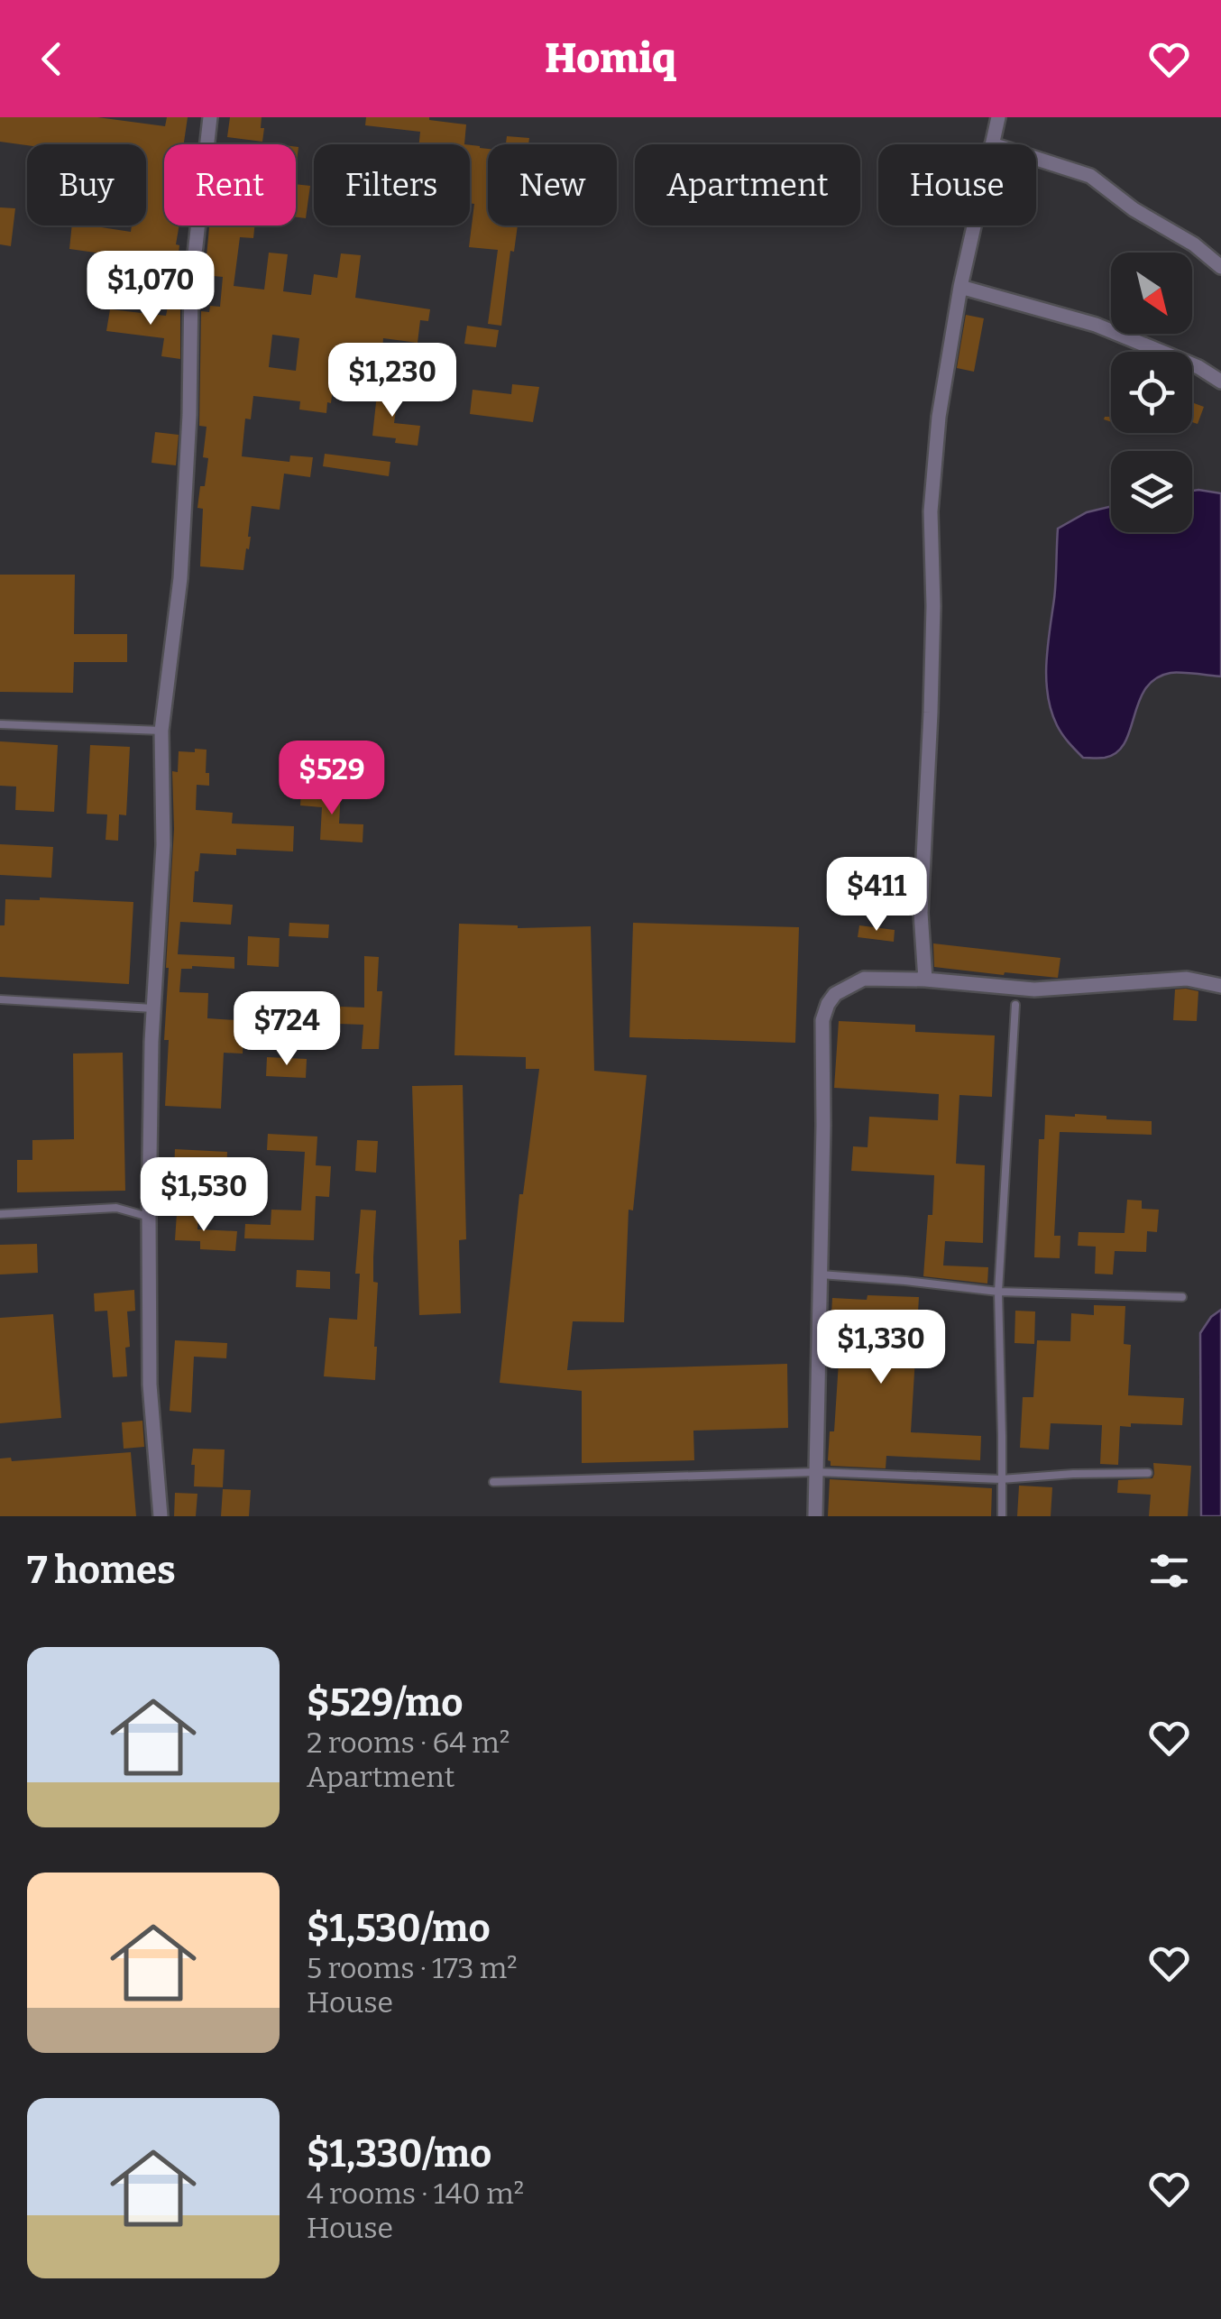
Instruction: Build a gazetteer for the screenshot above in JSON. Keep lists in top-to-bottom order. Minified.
{"north":"bottom right","page":{"header":"Homiq","chip":["Buy","Rent","Filters","New","Apartment","House"],"price":["$1,070","$1,230","$529","$411","$724","$1,530","$1,330"],"heading":"7 homes","list":[{"name":"$529/mo","note":"2 rooms · 64 m² · Apartment"},{"name":"$1,530/mo","note":"5 rooms · 173 m² · House"},{"name":"$1,330/mo","note":"4 rooms · 140 m² · House"}]}}
